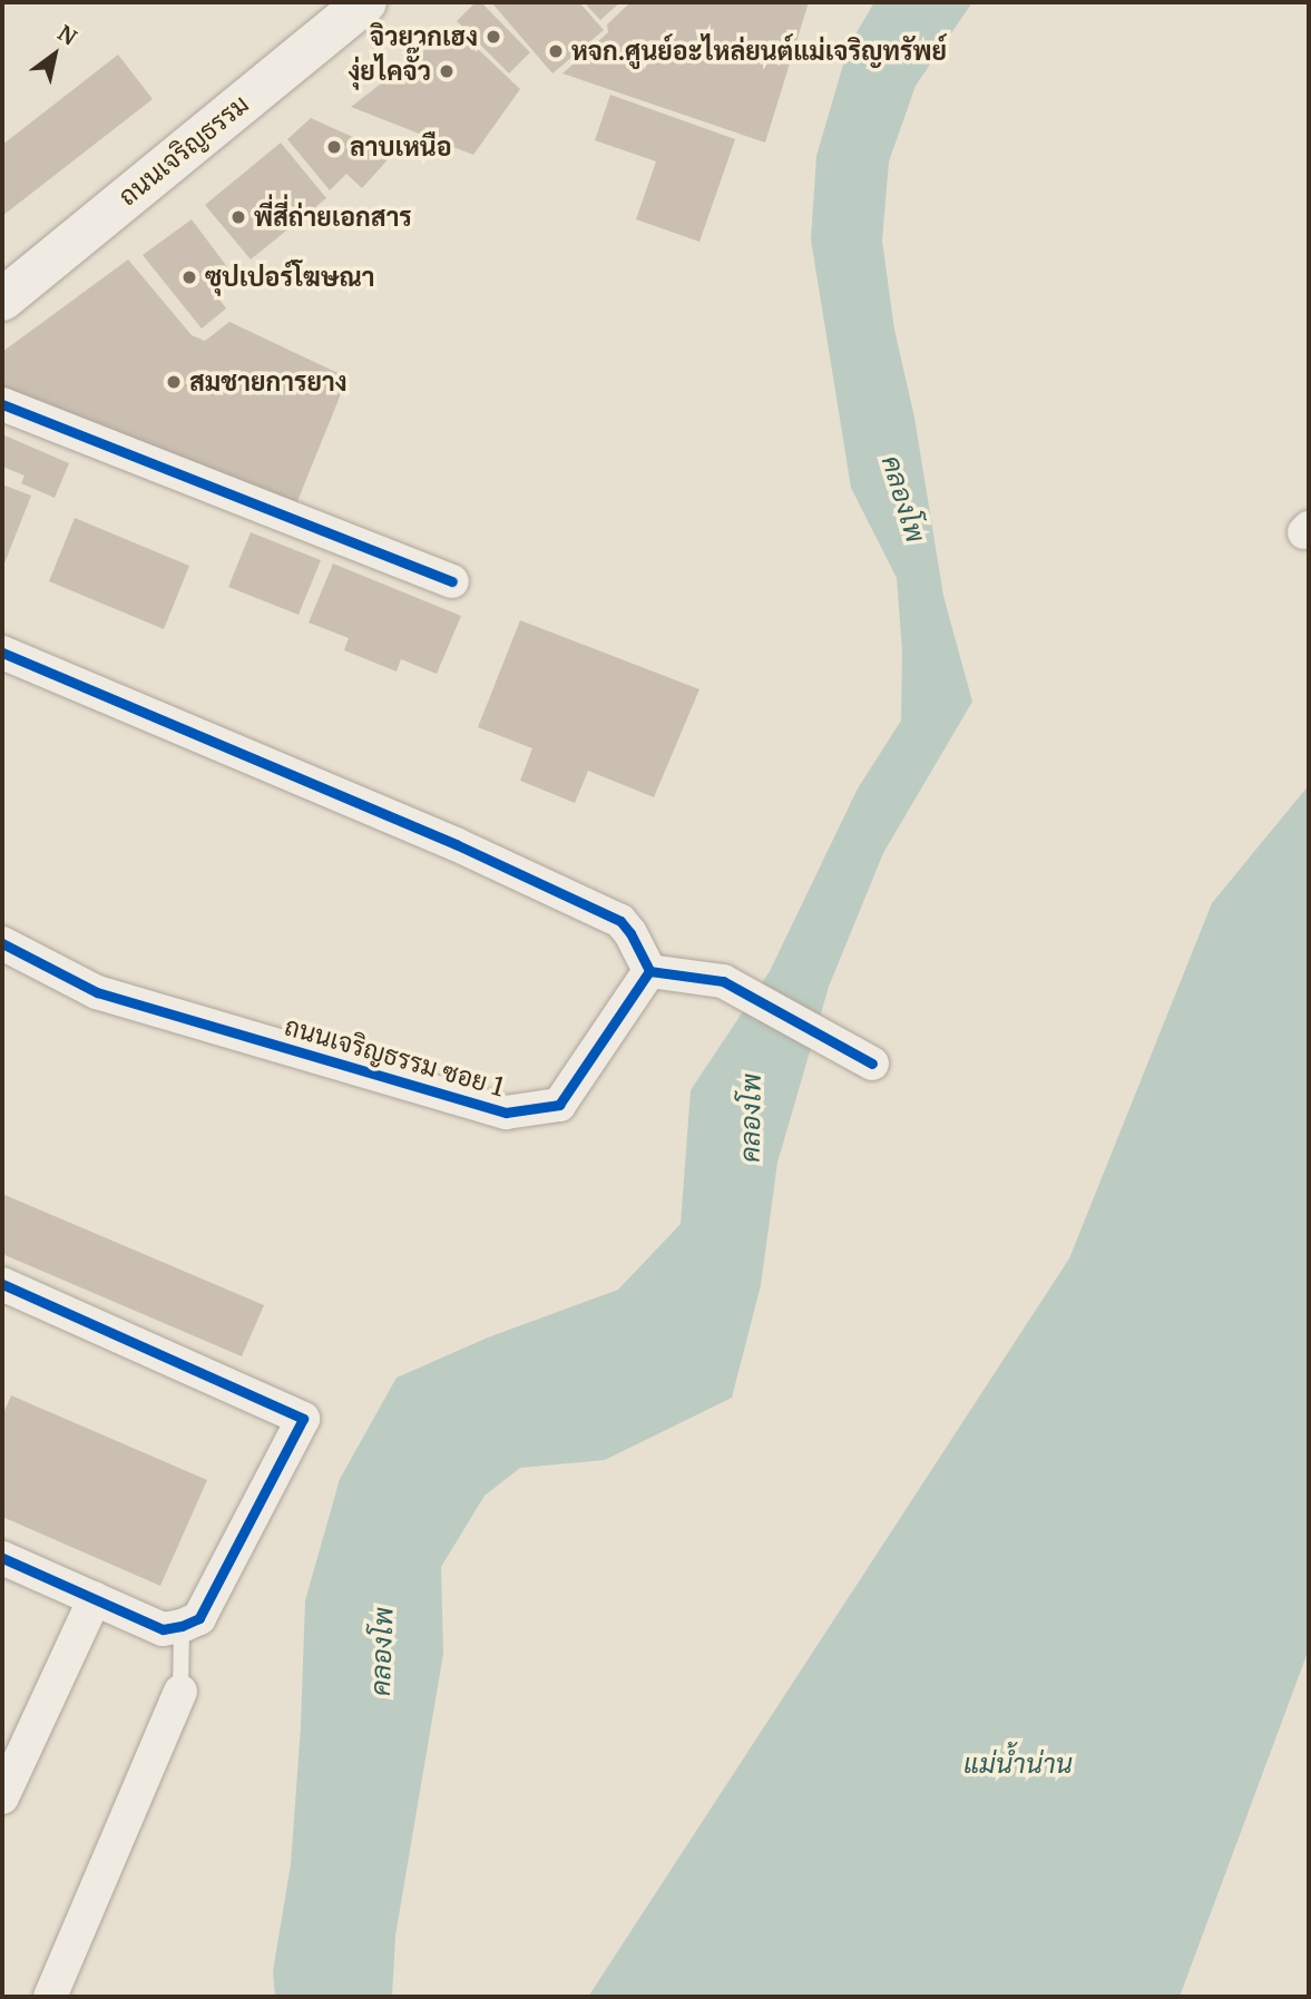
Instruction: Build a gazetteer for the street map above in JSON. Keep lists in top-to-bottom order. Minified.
{"streets":{"street":["ถนนเจริญธรรม","ถนนเจริญธรรม ซอย 1"]},"water":["คลองโพ","แม่น้ำน่าน"],"places":["จิวยวกเฮง","หจก.ศูนย์อะไหล่ยนต์แม่เจริญทรัพย์","งุ่ยไคจั๊ว","ลาบเหนือ","พี่สี่ถ่ายเอกสาร","ซุปเปอร์โฆษณา","สมชายการยาง"],"north":"top right"}
